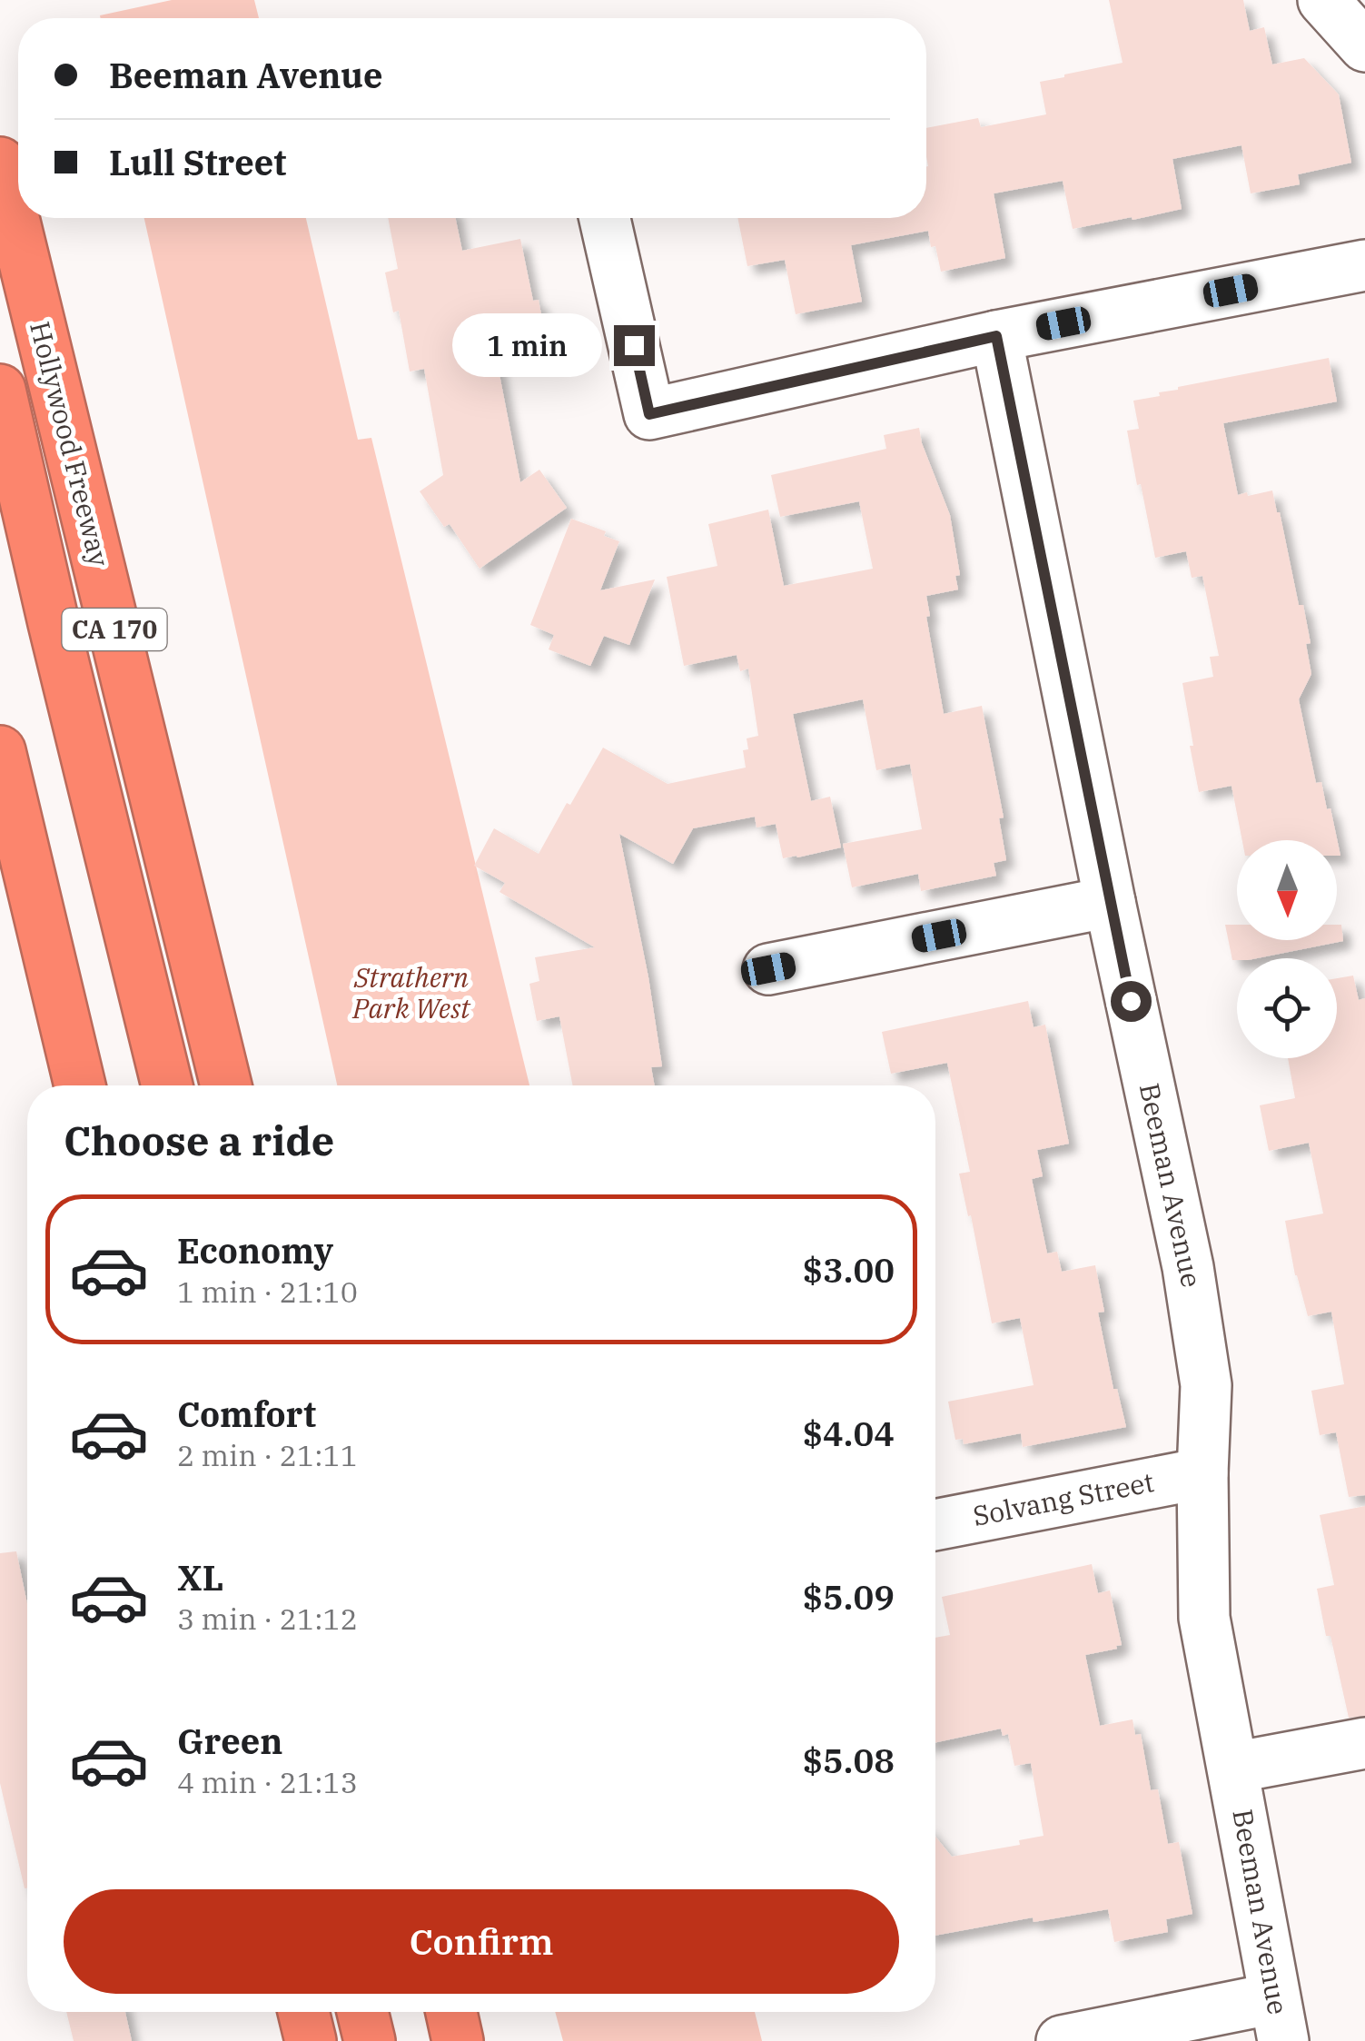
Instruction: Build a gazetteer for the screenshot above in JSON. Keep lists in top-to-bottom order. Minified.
{"streets":{"highway":["Hollywood Freeway","CA 170"],"street":["Beeman Avenue","Solvang Street"]},"crossings":[["Beeman Avenue","Solvang Street"]],"parks":["Strathern Park West"],"north":"bottom","page":{"banner":["Beeman Avenue","Lull Street"],"bubble":"1 min","heading":"Choose a ride","list":[{"name":"Economy","note":"1 min · 21:10","value":"$3.00"},{"name":"Comfort","note":"2 min · 21:11","value":"$4.04"},{"name":"XL","note":"3 min · 21:12","value":"$5.09"},{"name":"Green","note":"4 min · 21:13","value":"$5.08"}],"buttons":"Confirm"}}
